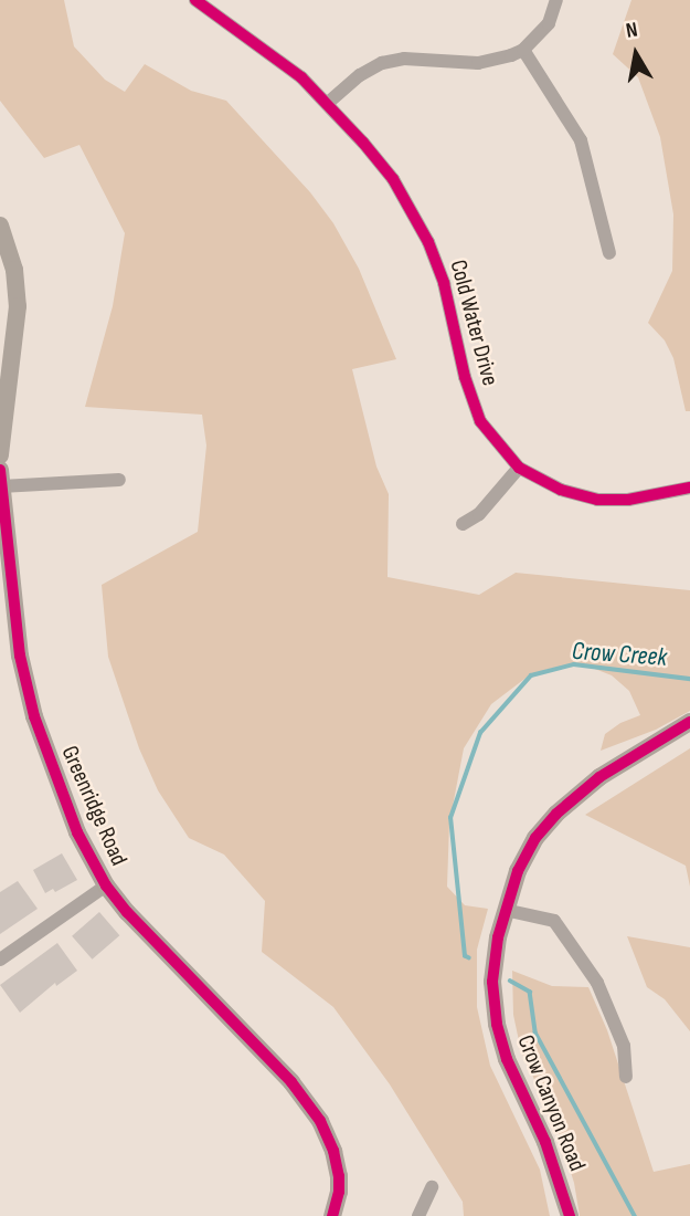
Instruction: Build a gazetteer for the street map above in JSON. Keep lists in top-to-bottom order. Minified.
{"streets":{"street":["Cold Water Drive","Greenridge Road","Crow Canyon Road"]},"water":["Crow Creek"],"north":"top"}
